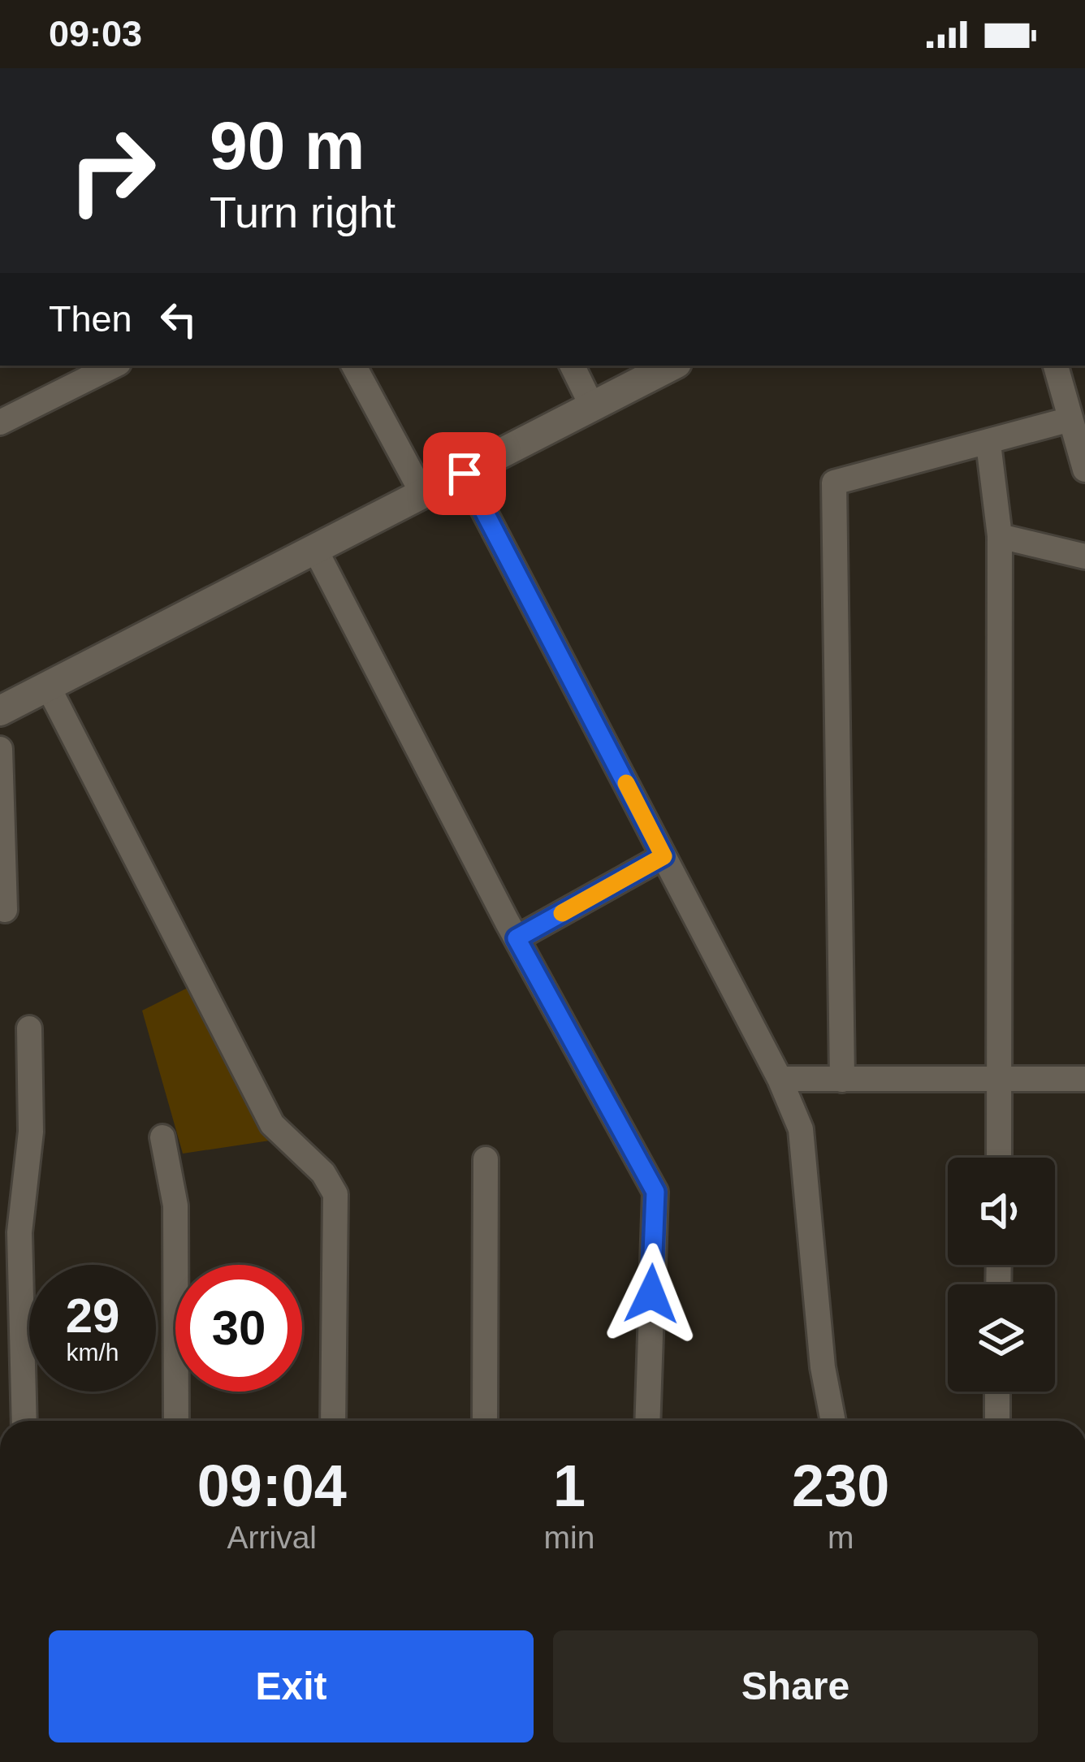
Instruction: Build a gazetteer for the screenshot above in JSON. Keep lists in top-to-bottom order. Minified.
{"page":{"status":"09:03","turn":["90 m","Turn right"],"then":"Then","speed":"29 km/h","limit":"30","eta":["09:04","Arrival","1","min","230","m"],"buttons":["Exit","Share"]}}
